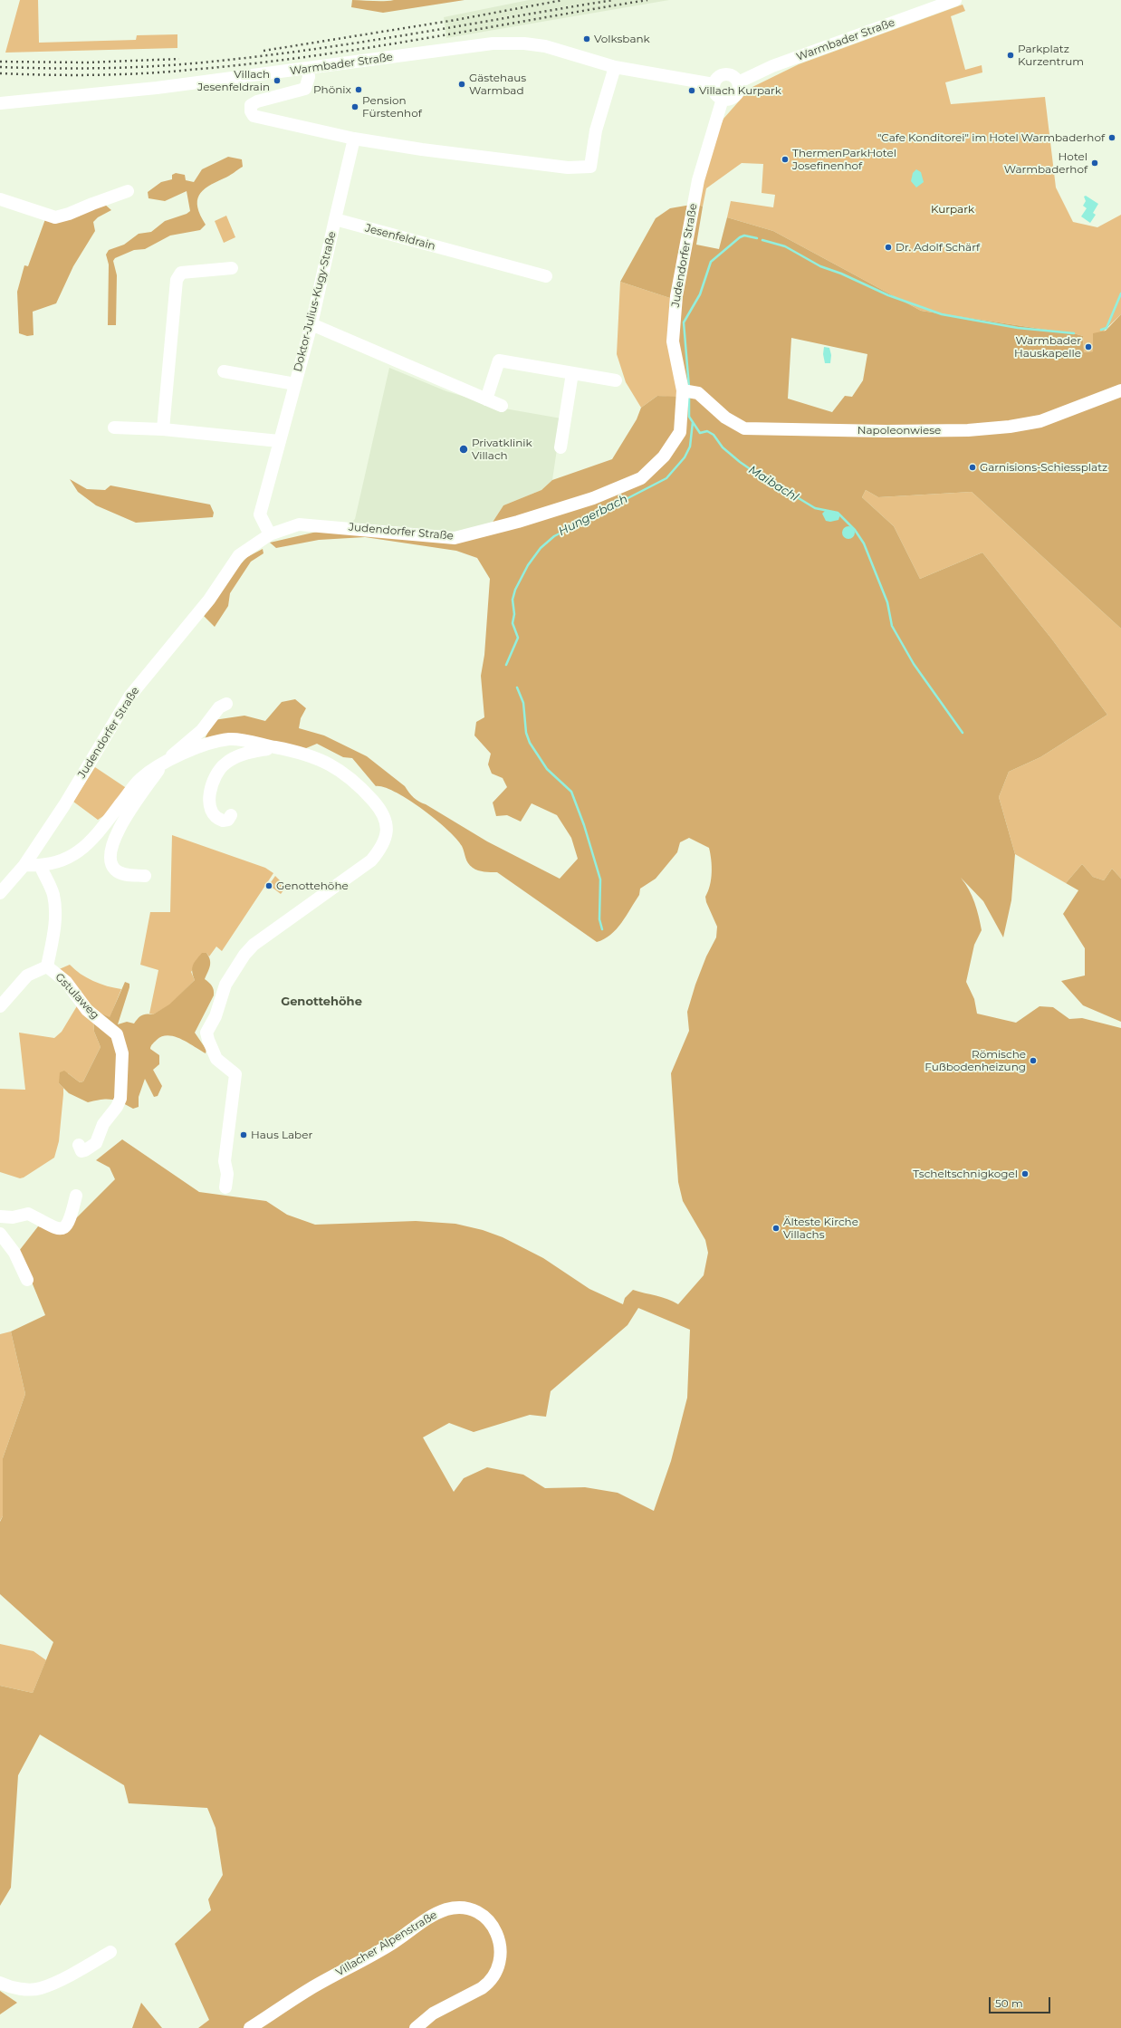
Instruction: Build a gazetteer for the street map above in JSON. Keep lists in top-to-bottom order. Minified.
{"streets":{"street":["Warmbader Straße","Jesenfeldrain","Judendorfer Straße","Doktor-Julius-Kugy-Straße","Napoleonwiese","Gstulaweg","Villacher Alpenstraße"]},"crossings":[["Warmbader Straße","Judendorfer Straße"],["Jesenfeldrain","Doktor-Julius-Kugy-Straße"],["Judendorfer Straße","Doktor-Julius-Kugy-Straße"],["Judendorfer Straße","Napoleonwiese"]],"districts":["Genottehöhe"],"water":["Maibachl","Hungerbach"],"parks":["Kurpark"],"places":["Volksbank","Parkplatz Kurzentrum","Villach Jesenfeldrain","Gästehaus Warmbad","Phönix","Villach Kurpark","Pension Fürstenhof","\"Cafe Konditorei\" im Hotel Warmbaderhof","ThermenParkHotel Josefinenhof","Hotel Warmbaderhof","Dr. Adolf Schärf","Warmbader Hauskapelle","Privatklinik Villach","Garnisions-Schiessplatz","Genottehöhe","Römische Fußbodenheizung","Haus Laber","Tscheltschnigkogel","Älteste Kirche Villachs"],"scale_bar":"50 m"}
